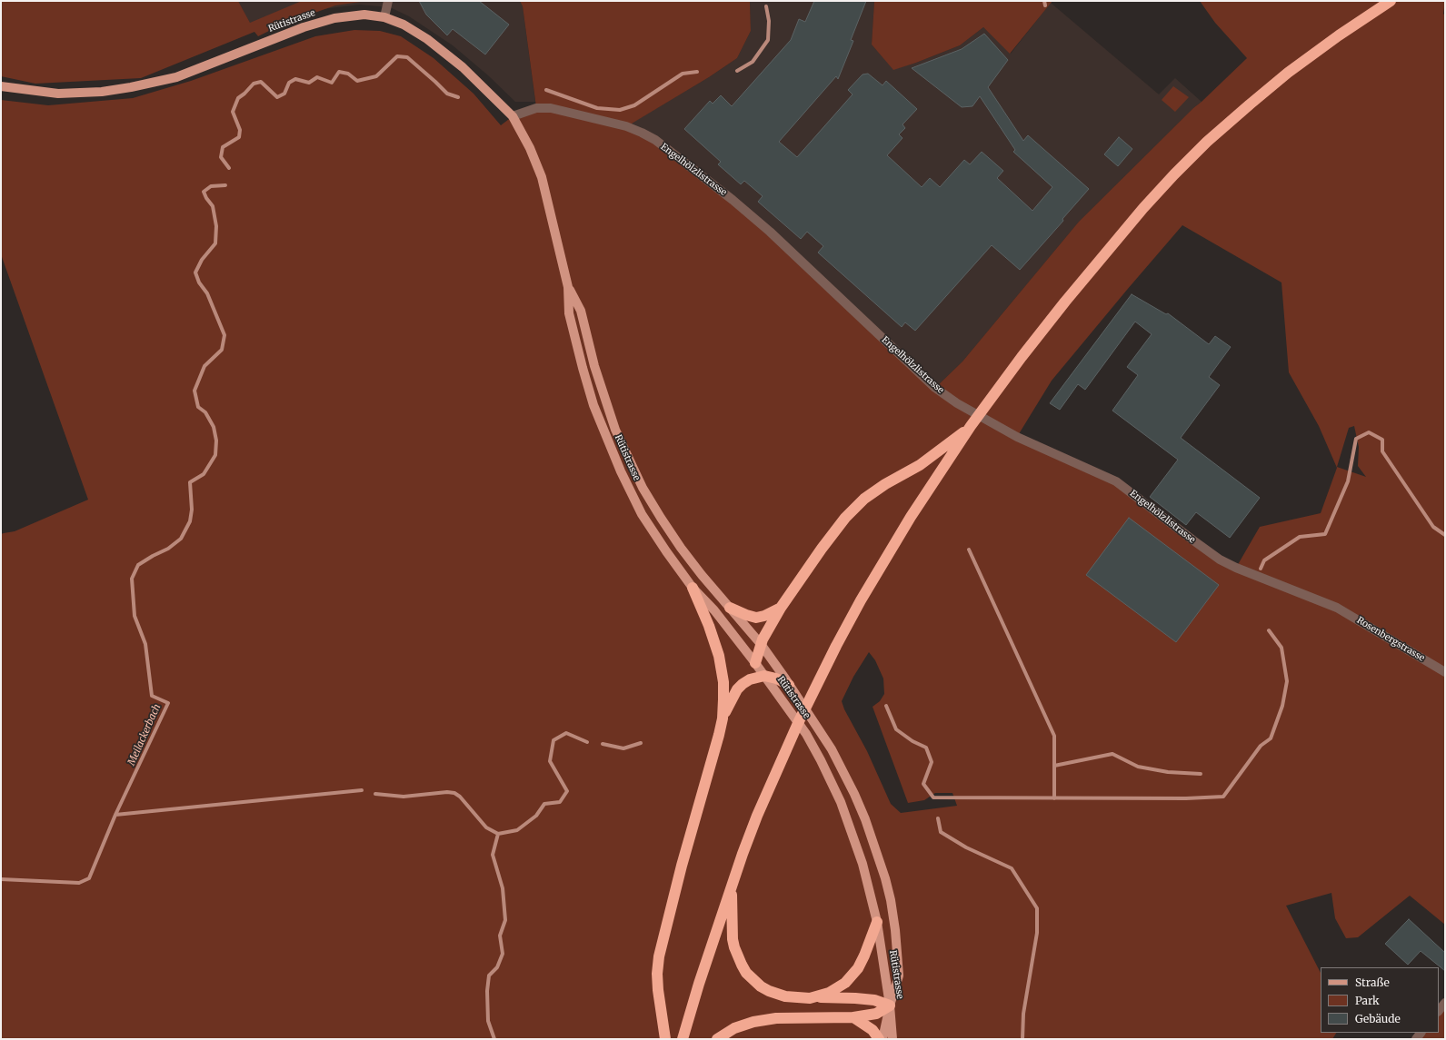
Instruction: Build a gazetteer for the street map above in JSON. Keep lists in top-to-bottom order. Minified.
{"streets":{"main road":["Rütistrasse"],"street":["Engelhölzlistrasse","Rosenbergstrasse"]},"crossings":[["Rütistrasse","Engelhölzlistrasse"],["Engelhölzlistrasse","Rosenbergstrasse"]],"water":["Meilackerbach"],"legend":["Straße","Park","Gebäude"]}
